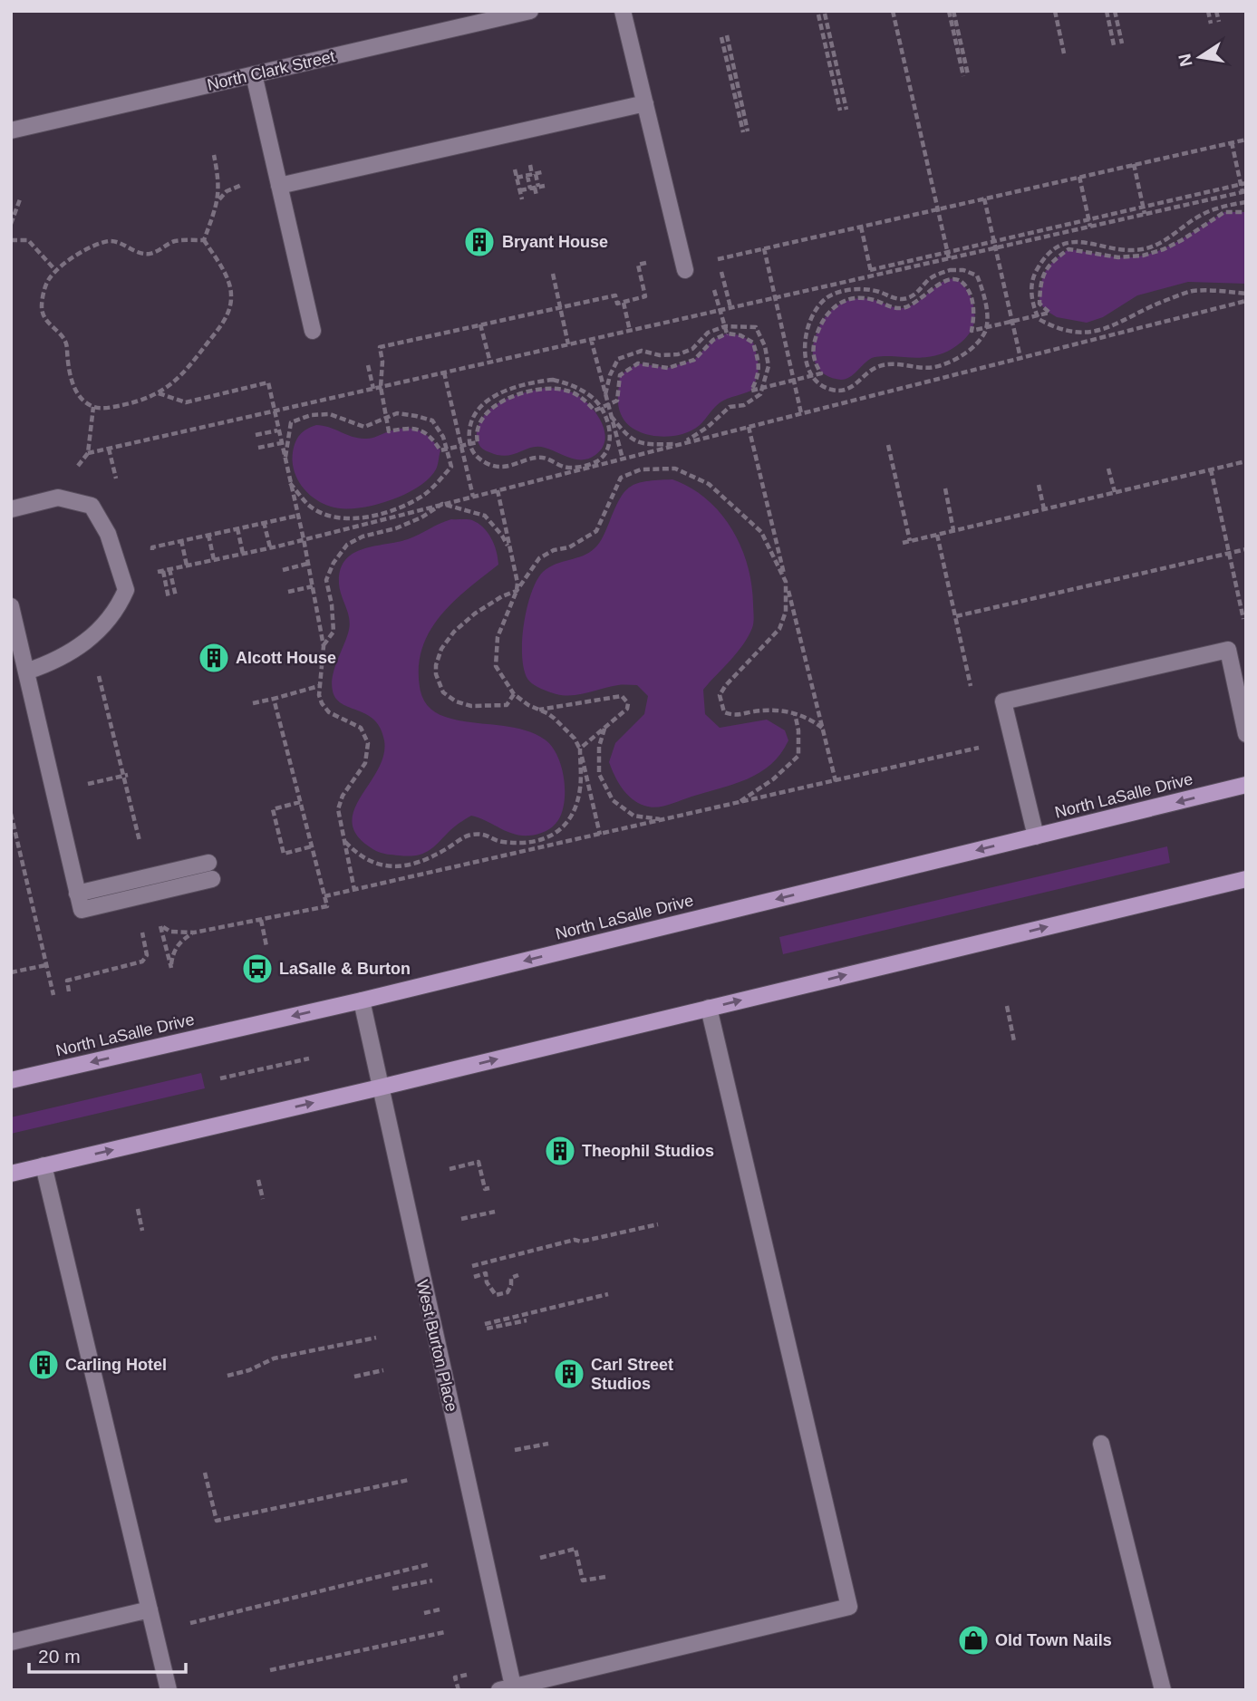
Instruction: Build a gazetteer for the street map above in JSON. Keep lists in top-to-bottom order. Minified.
{"streets":{"main road":["North LaSalle Drive"],"street":["North Clark Street","West Burton Place"]},"crossings":[["North LaSalle Drive","West Burton Place"]],"places":{"building":["Bryant House","Alcott House","Theophil Studios","Carling Hotel","Carl Street Studios"],"bus stop":["LaSalle & Burton"],"shop":["Old Town Nails"]},"scale_bar":"20 m","north":"left"}
